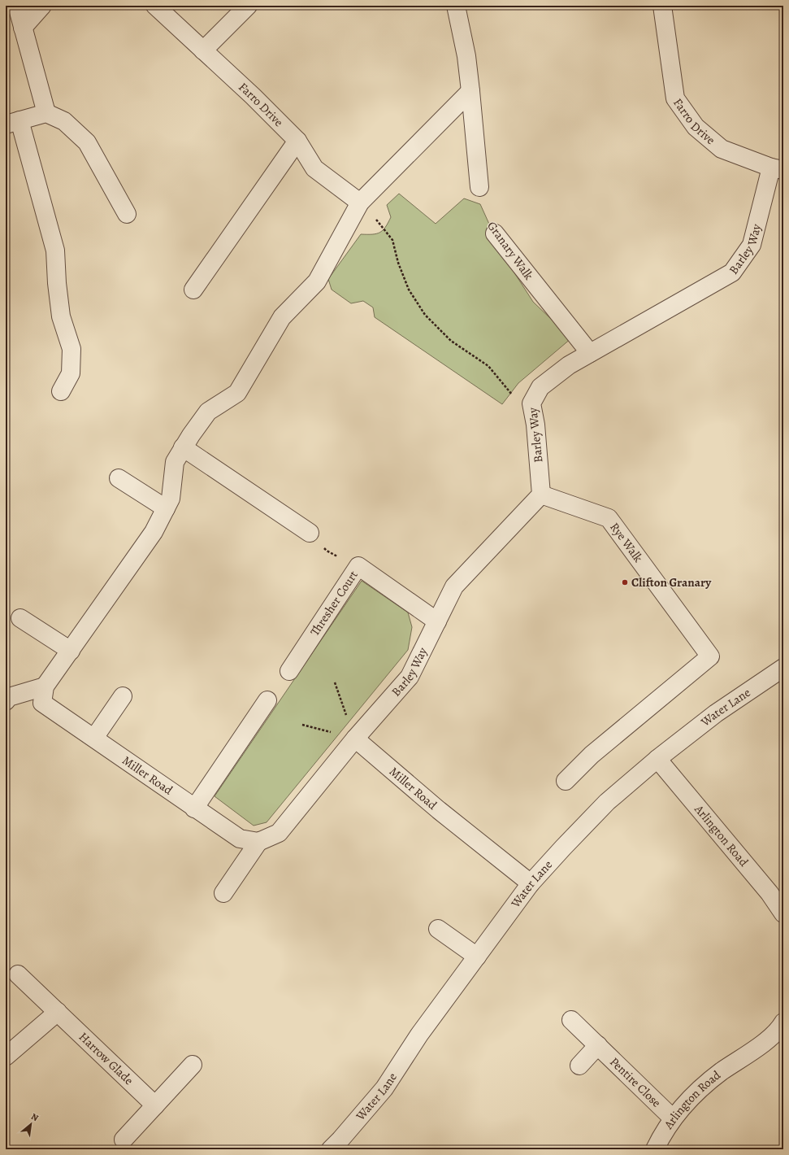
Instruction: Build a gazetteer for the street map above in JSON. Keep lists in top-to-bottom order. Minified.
{"streets":{"street":["Farro Drive","Barley Way","Granary Walk","Rye Walk","Thresher Court","Water Lane","Miller Road","Arlington Road","Harrow Glade","Pentire Close"]},"crossings":[["Farro Drive","Barley Way"],["Farro Drive","Miller Road"],["Barley Way","Granary Walk"],["Barley Way","Rye Walk"],["Barley Way","Thresher Court"],["Barley Way","Miller Road"],["Water Lane","Miller Road"],["Water Lane","Arlington Road"],["Arlington Road","Pentire Close"]],"places":["Clifton Granary"],"north":"top right"}
